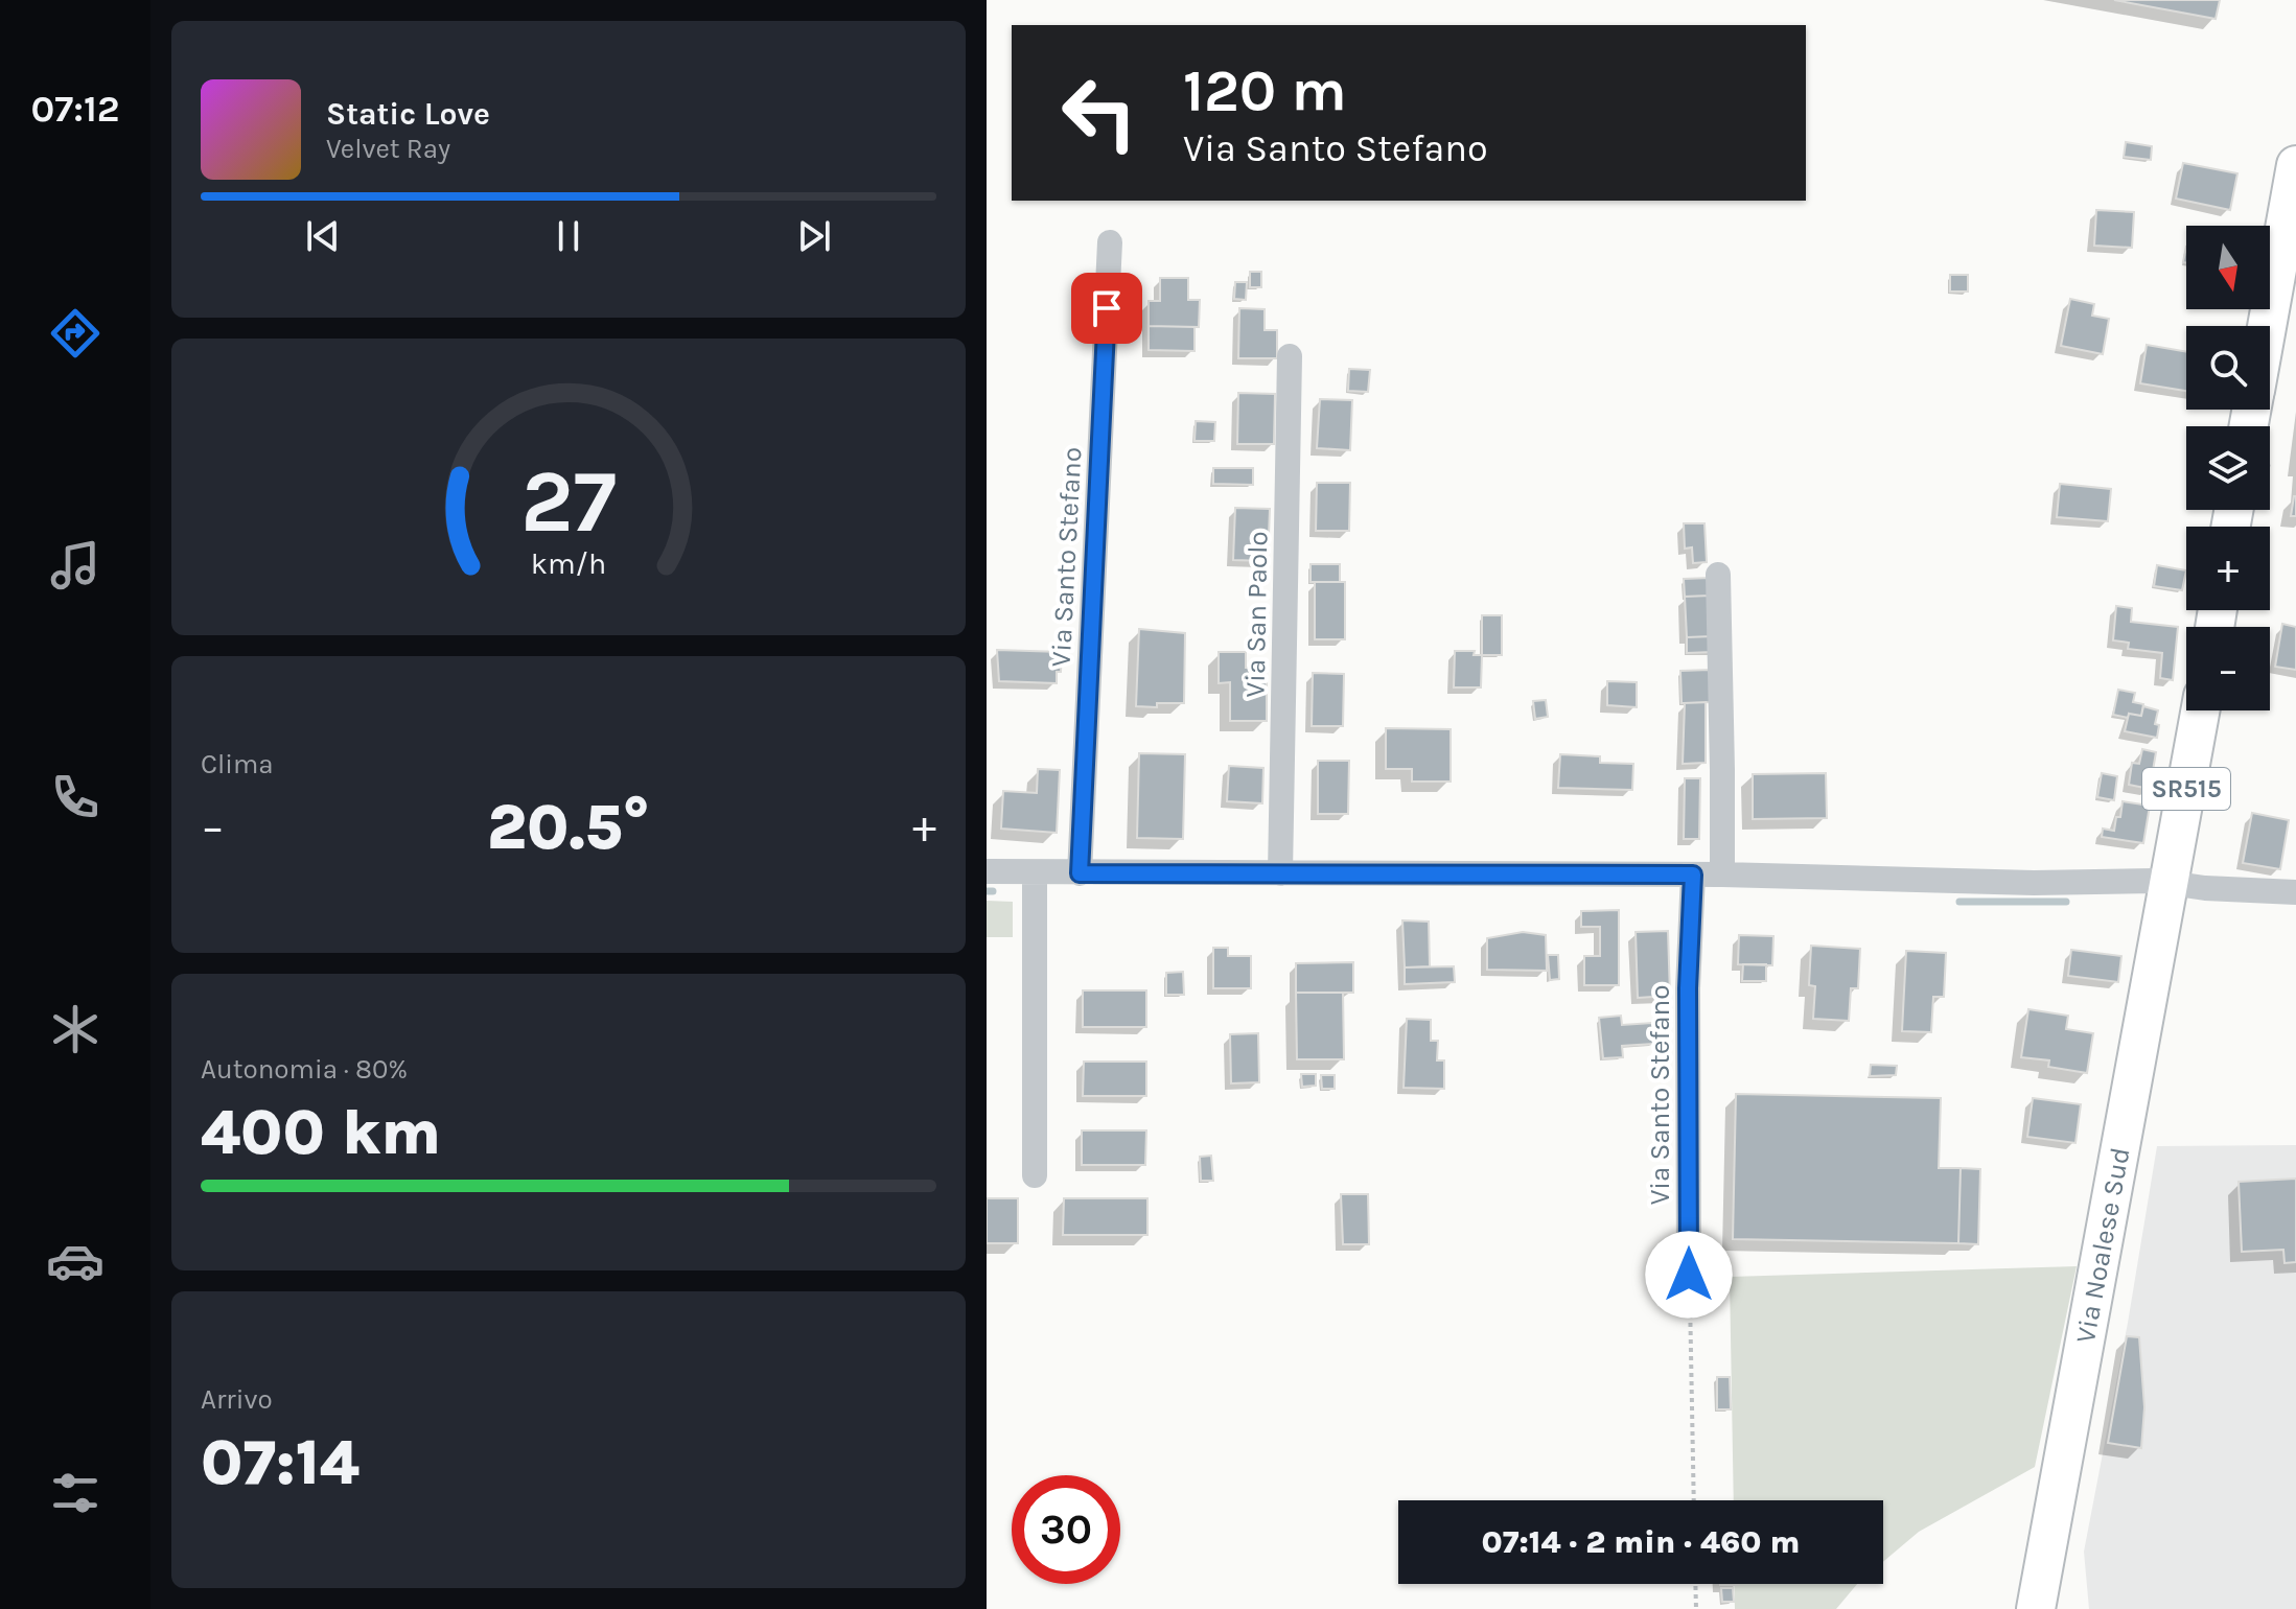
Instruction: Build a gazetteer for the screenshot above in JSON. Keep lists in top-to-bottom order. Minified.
{"streets":{"main road":["SR515","Via Noalese Sud"],"street":["Via Santo Stefano","Via San Paolo"]},"crossings":[["SR515","Via Noalese Sud"]],"north":"bottom","page":{"tabs":"07:12","turn":["120 m","Via Santo Stefano"],"song":["Static Love","Velvet Ray"],"map_buttons":["+","−"],"tile":["Clima",["Autonomia · 80%","400 km"],["Arrivo","07:14"]],"heat":["−","20.5°","+"],"limit":"30","trip":"07:14 · 2 min · 460 m","gauge":["27","km/h"]}}
